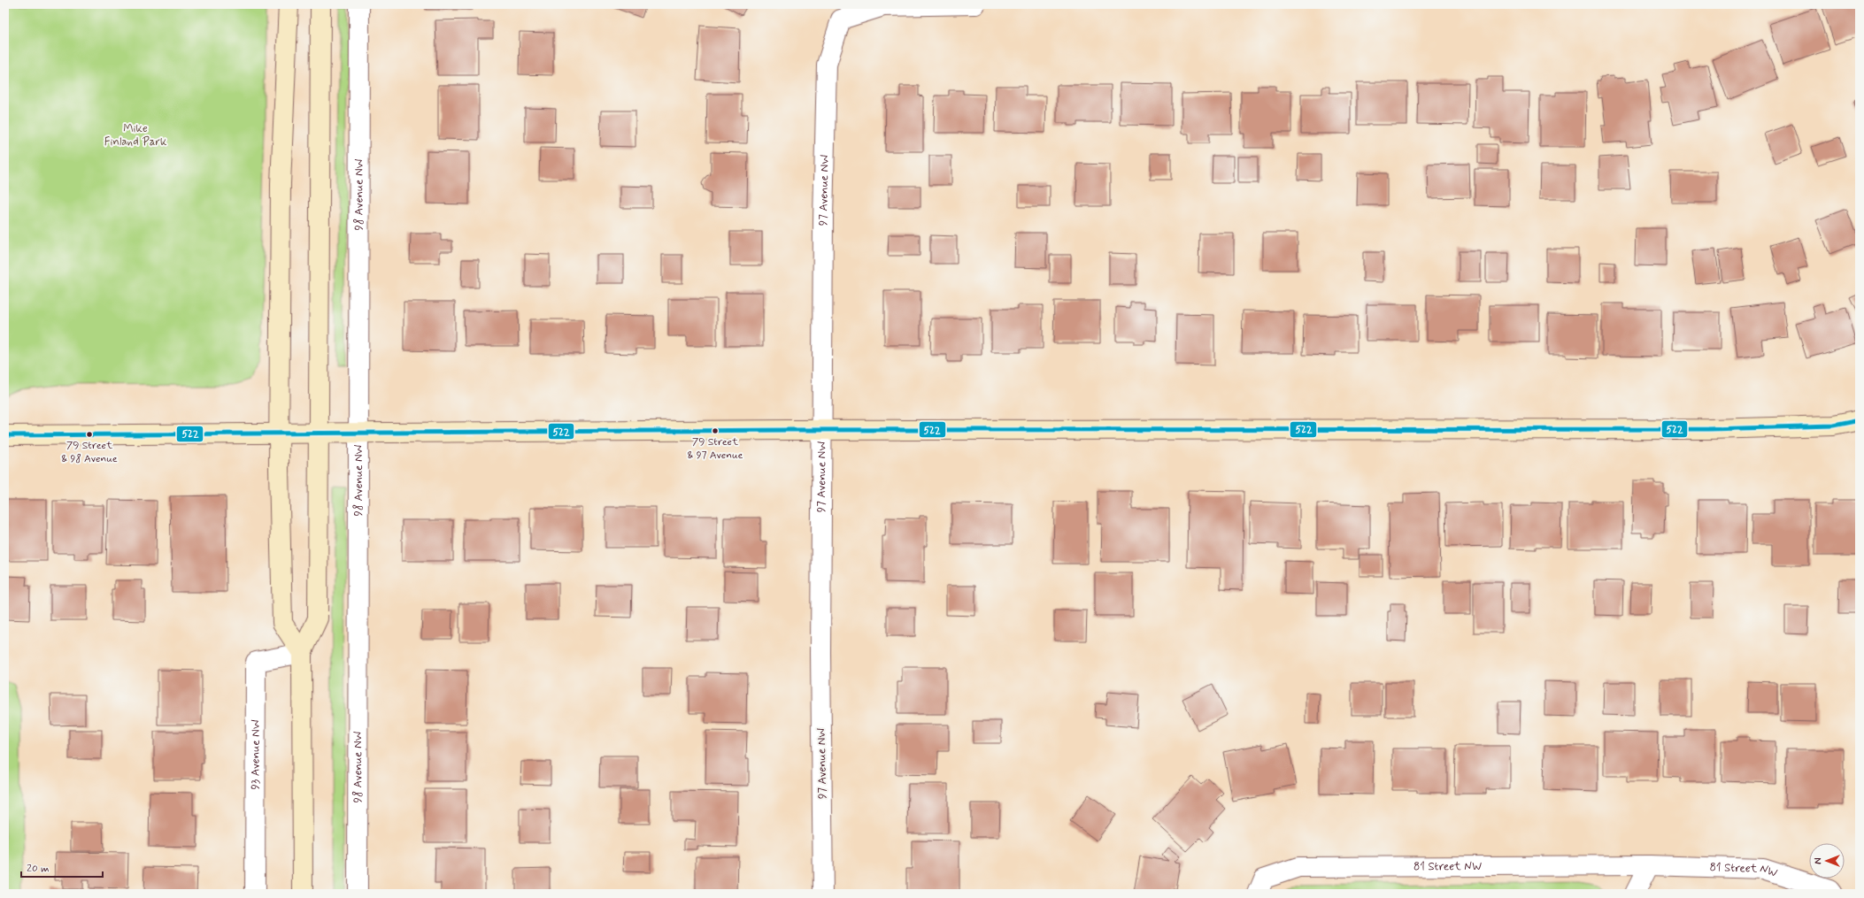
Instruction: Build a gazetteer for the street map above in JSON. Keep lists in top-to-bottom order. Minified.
{"streets":{"street":["97 Avenue NW","98 Avenue NW","93 Avenue NW","81 Street NW"]},"parks":["Mike Finland Park"],"places":["79 Street & 97 Avenue","79 Street & 98 Avenue"],"lines":["transit line 522"],"scale_bar":"20 m","north":"left"}
